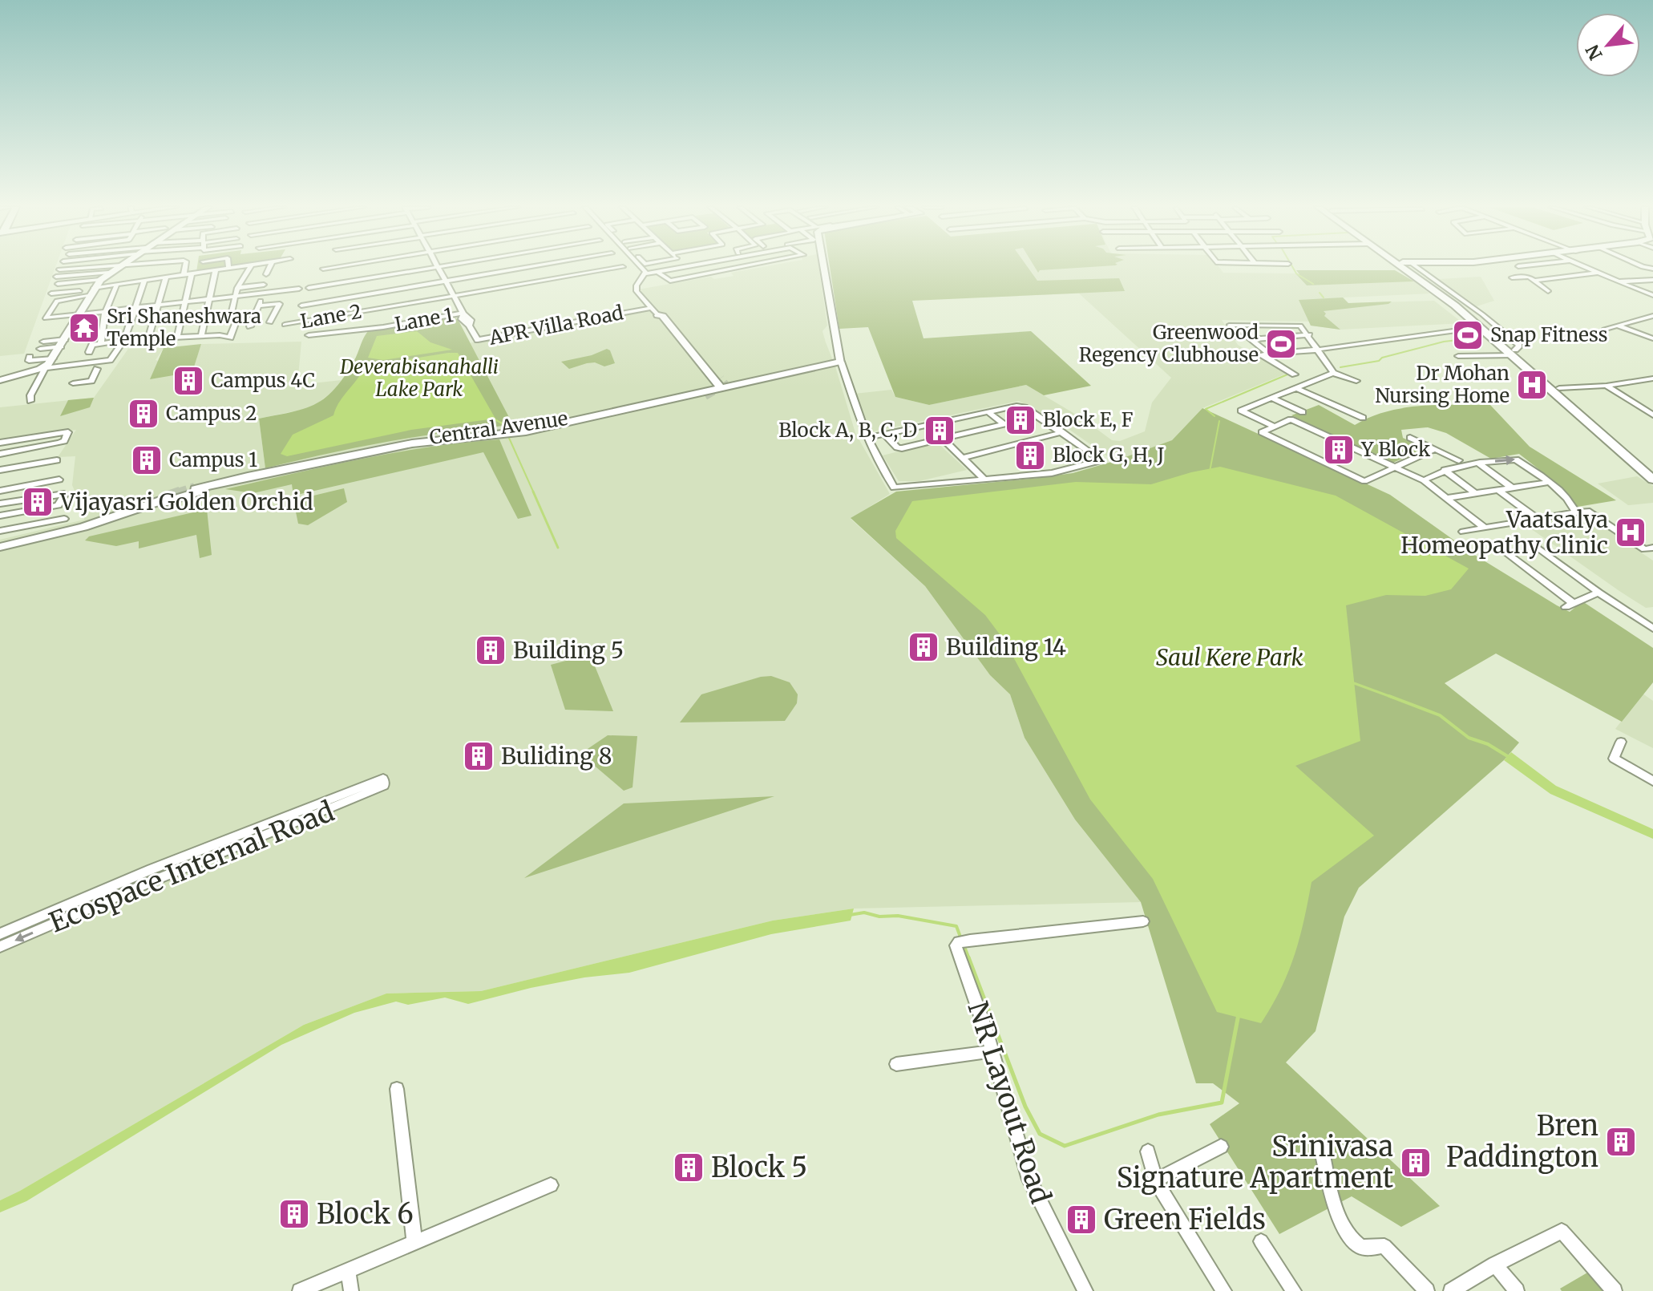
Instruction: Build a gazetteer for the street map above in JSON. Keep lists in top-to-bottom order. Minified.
{"streets":{"street":["Lane 2","Lane 1","APR Villa Road","Central Avenue","Ecospace Internal Road","NR Layout Road"]},"crossings":[["Lane 2","Lane 1"],["Lane 2","APR Villa Road"],["Lane 1","APR Villa Road"]],"parks":["Deverabisanahalli Lake Park","Saul Kere Park"],"places":{"temple":["Sri Shaneshwara Temple"],"sports":["Snap Fitness","Greenwood Regency Clubhouse"],"building":["Campus 4C","Campus 2","Block E, F","Block A, B, C, D","Y Block","Block G, H, J","Campus 1","Vijayasri Golden Orchid","Building 14","Building 5","Buliding 8","Bren Paddington","Srinivasa Signature Apartment","Block 5","Block 6","Green Fields"],"hospital":["Dr Mohan Nursing Home","Vaatsalya Homeopathy Clinic"]},"north":"bottom left"}
